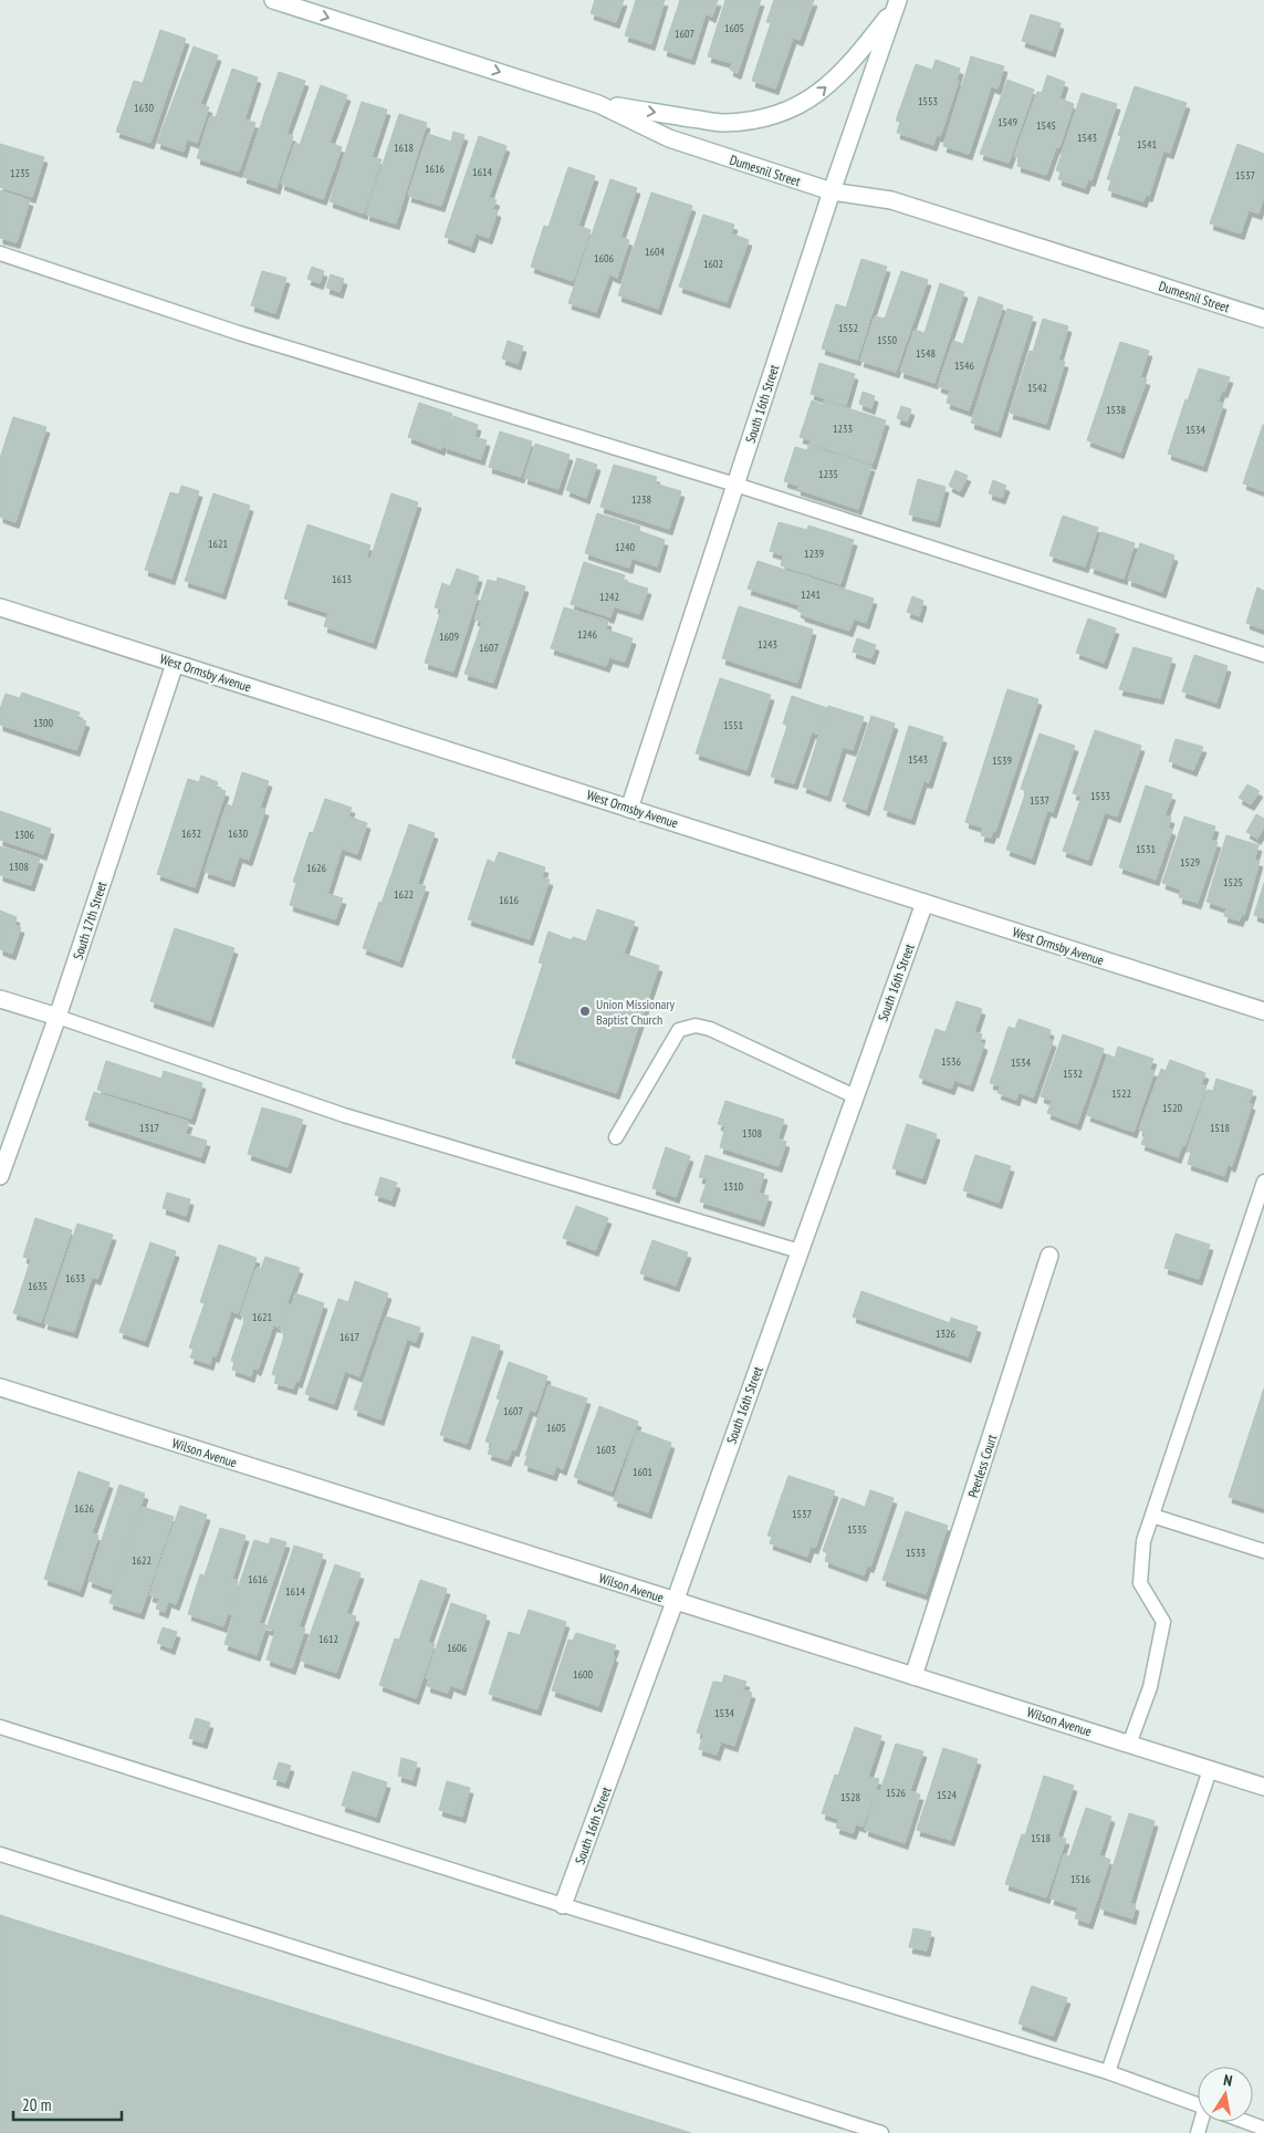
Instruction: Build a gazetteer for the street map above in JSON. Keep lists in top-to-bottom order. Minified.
{"streets":{"street":["Dumesnil Street","South 16th Street","West Ormsby Avenue","South 17th Street","Wilson Avenue","Peerless Court"]},"crossings":[["Dumesnil Street","South 16th Street"],["South 16th Street","West Ormsby Avenue"],["South 16th Street","Wilson Avenue"],["West Ormsby Avenue","South 17th Street"],["Wilson Avenue","Peerless Court"]],"places":["Union Missionary Baptist Church"],"house_numbers":["1605","1607","1553","1630","1549","1545","1543","1541","1618","1616","1614","1235","1537","1604","1606","1602","1552","1550","1548","1546","1542","1538","1233","1534","1235","1238","1621","1240","1239","1613","1241","1242","1246","1609","1243","1607","1300","1551","1543","1539","1533","1537","1632","1630","1306","1531","1529","1308","1626","1525","1622","1616","1536","1534","1532","1522","1520","1317","1518","1308","1310","1633","1635","1621","1326","1617","1607","1605","1603","1601","1626","1537","1535","1533","1622","1616","1614","1612","1606","1600","1534","1526","1524","1528","1518","1516"],"scale_bar":"20 m","north":"top"}
